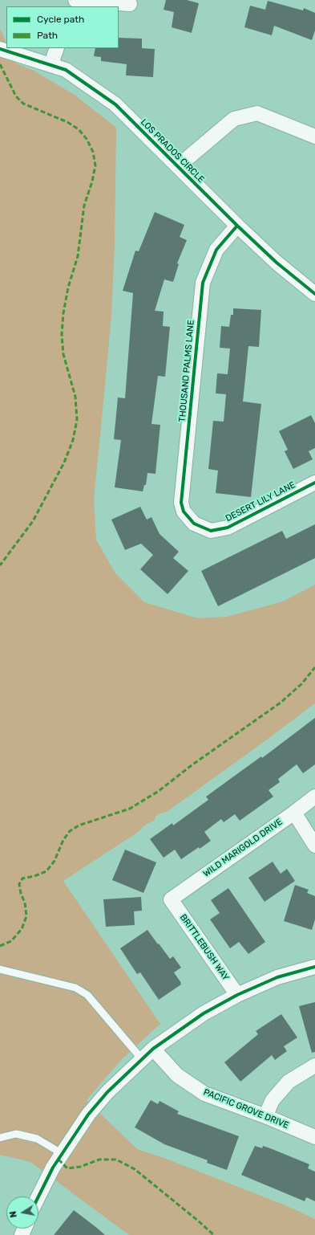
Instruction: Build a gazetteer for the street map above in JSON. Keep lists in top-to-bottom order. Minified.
{"streets":{"street":["LOS PRADOS CIRCLE","THOUSAND PALMS LANE","DESERT LILY LANE","WILD MARIGOLD DRIVE","BRITTLEBUSH WAY","PACIFIC GROVE DRIVE"]},"crossings":[["LOS PRADOS CIRCLE","THOUSAND PALMS LANE"],["THOUSAND PALMS LANE","DESERT LILY LANE"],["WILD MARIGOLD DRIVE","BRITTLEBUSH WAY"]],"legend":["Cycle path","Path"],"north":"left"}
